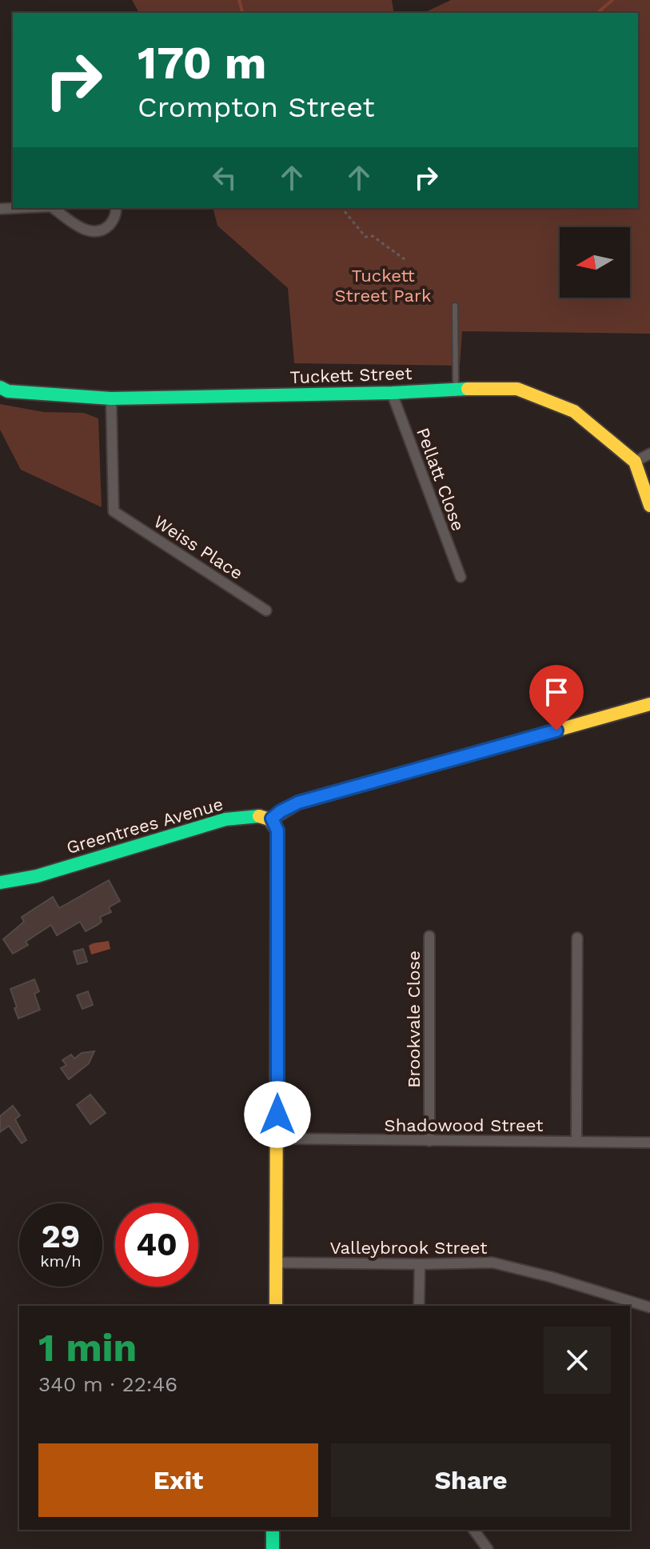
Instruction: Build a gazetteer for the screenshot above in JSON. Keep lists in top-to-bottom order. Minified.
{"streets":{"street":["Tuckett Street","Pellatt Close","Weiss Place","Greentrees Avenue","Brookvale Close","Shadowood Street","Valleybrook Street"]},"crossings":[["Tuckett Street","Pellatt Close"],["Tuckett Street","Weiss Place"],["Brookvale Close","Shadowood Street"]],"parks":["Tuckett Street Park"],"north":"left","page":{"turn":["170 m","Crompton Street"],"speed":"29 km/h","limit":"40","heading":["1 min","340 m · 22:46"],"buttons":["Exit","Share"]}}
